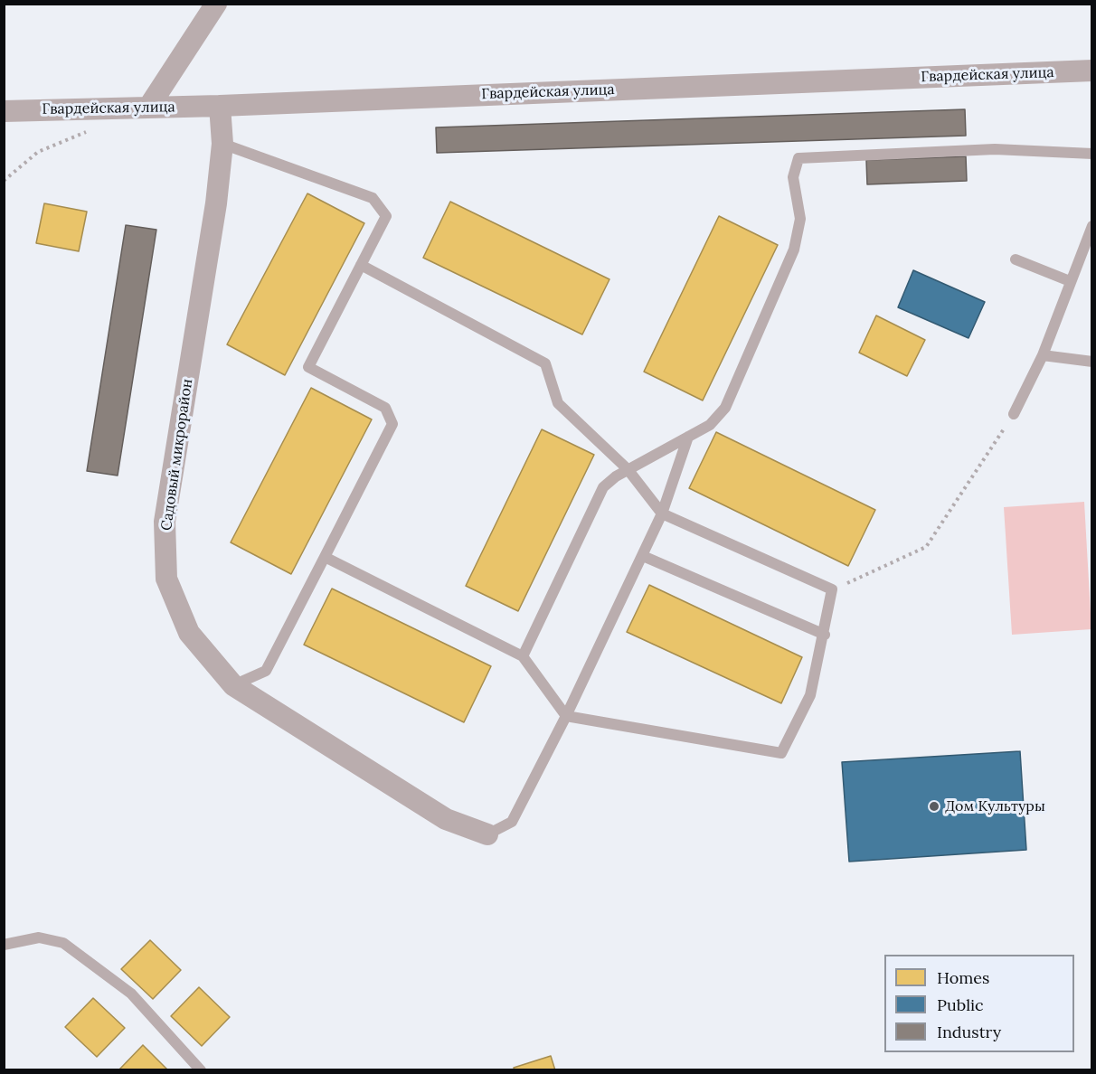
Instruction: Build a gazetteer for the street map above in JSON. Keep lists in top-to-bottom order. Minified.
{"streets":{"street":["Гвардейская улица","Садовый микрорайон"]},"crossings":[["Гвардейская улица","Садовый микрорайон"]],"places":["Дом Культуры"],"legend":["Homes","Public","Industry"]}
